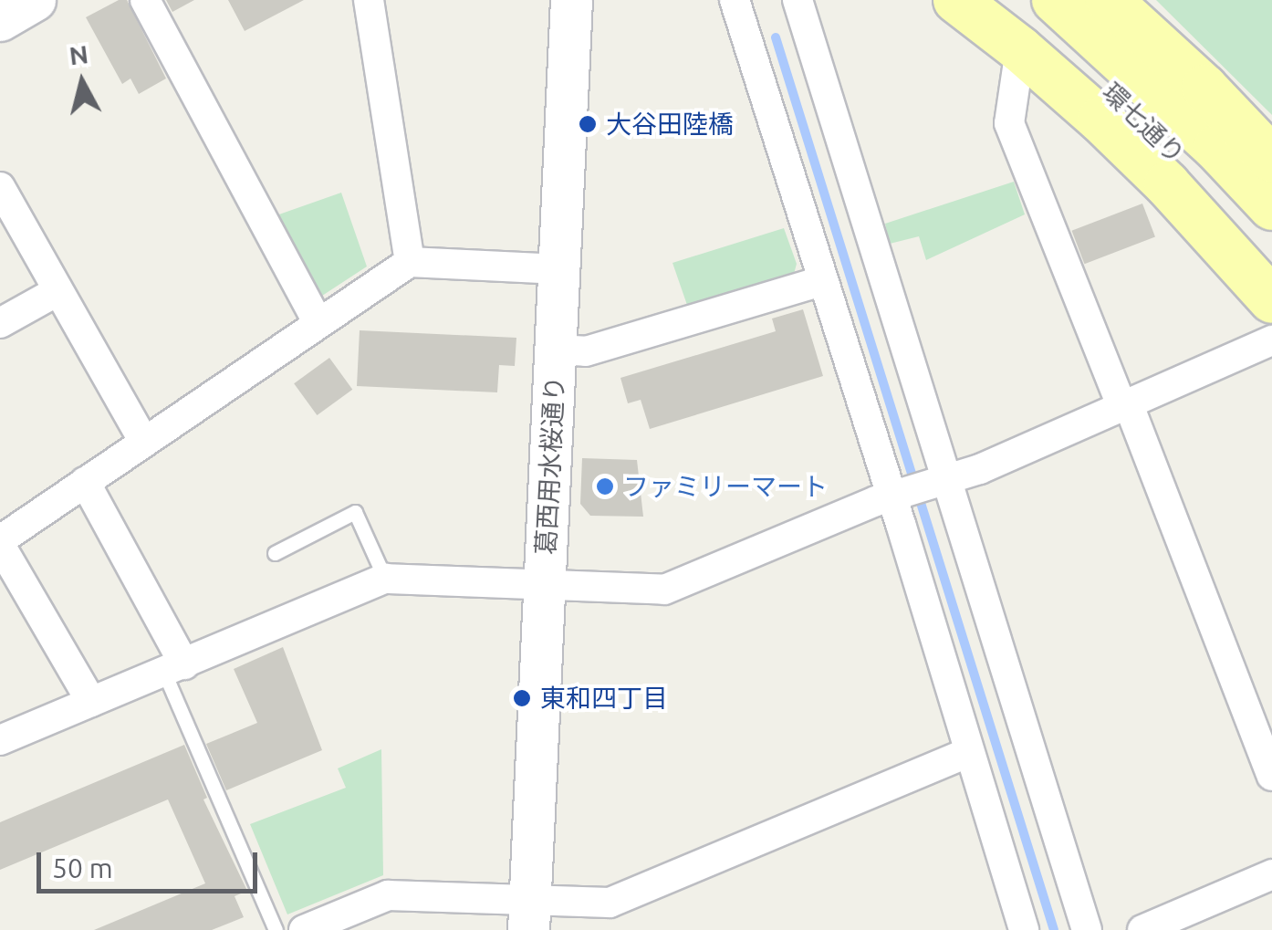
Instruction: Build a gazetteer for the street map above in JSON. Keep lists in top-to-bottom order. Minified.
{"streets":{"main road":["環七通り"],"street":["葛西用水桜通り"]},"places":["大谷田陸橋","ファミリーマート","東和四丁目"],"scale_bar":"50 m","north":"top"}
